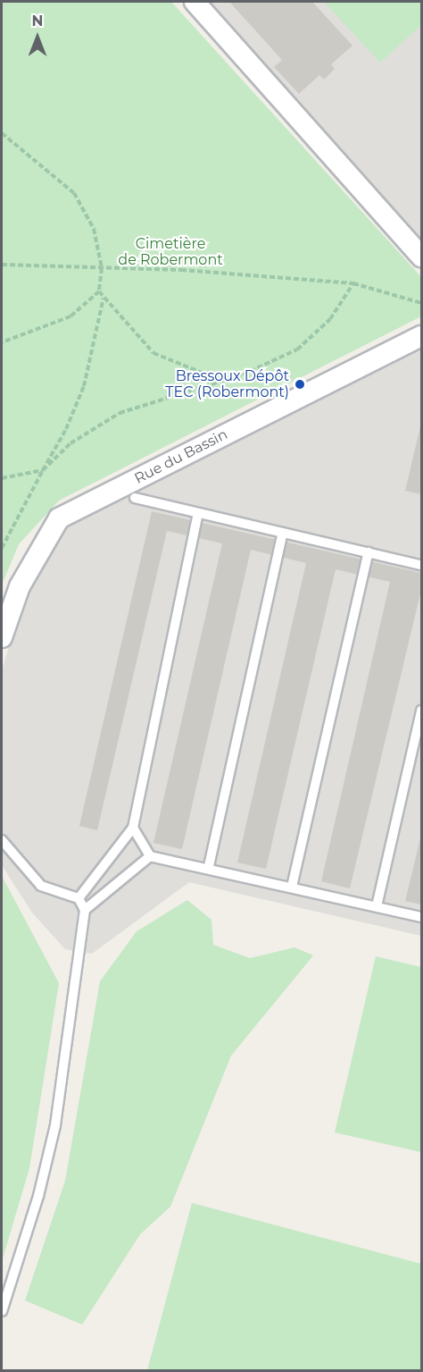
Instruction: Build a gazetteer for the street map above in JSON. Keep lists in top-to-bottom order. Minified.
{"streets":{"street":["Rue du Bassin"]},"parks":["Cimetière de Robermont"],"places":["Bressoux Dépôt TEC (Robermont)"],"north":"top"}
